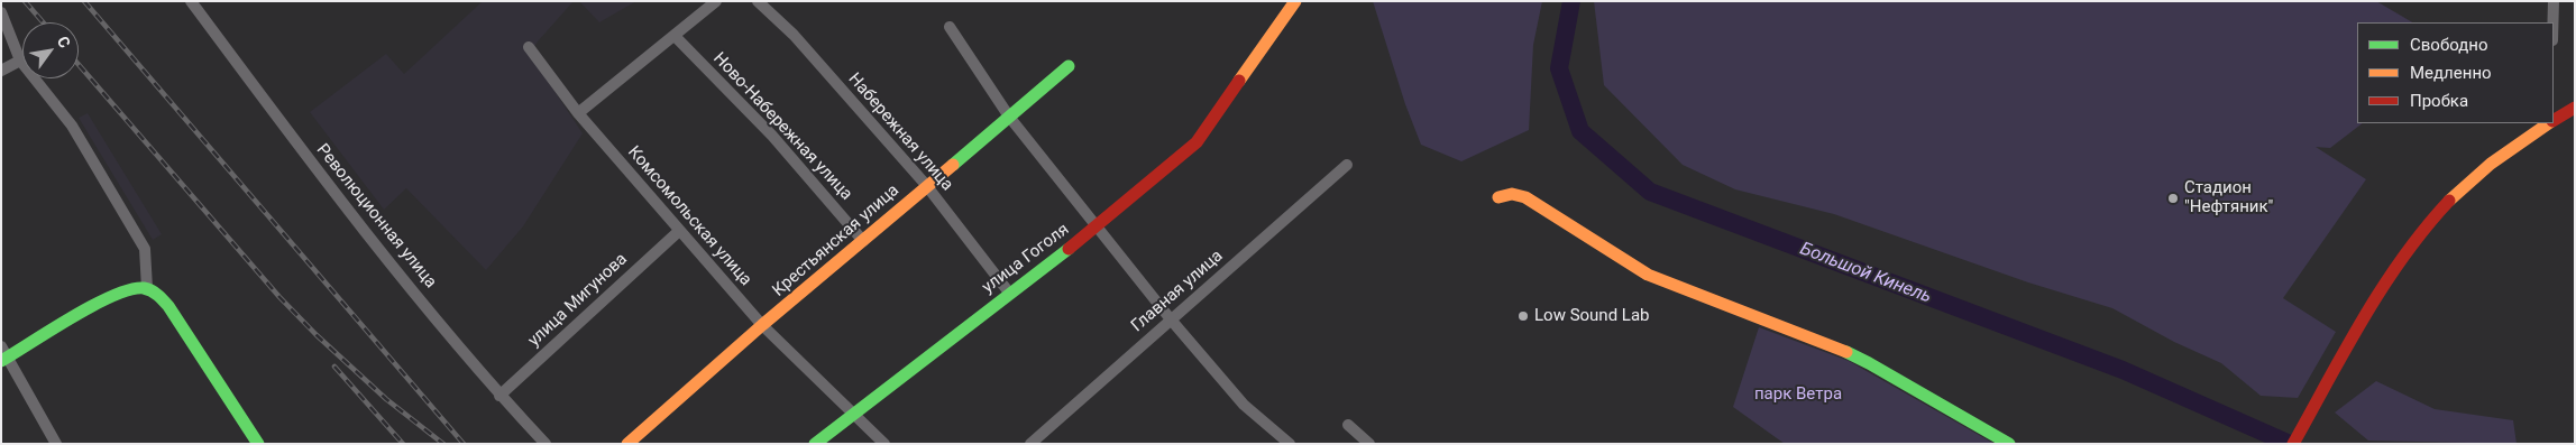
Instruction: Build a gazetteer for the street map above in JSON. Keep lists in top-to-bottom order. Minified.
{"streets":{"street":["Ново-Набережная улица","Набережная улица","Революционная улица","Комсомольская улица","Крестьянская улица","улица Гоголя","Главная улица","улица Мигунова"]},"crossings":[["Ново-Набережная улица","Крестьянская улица"],["Набережная улица","Крестьянская улица"],["Набережная улица","улица Гоголя"],["Революционная улица","улица Мигунова"],["Комсомольская улица","Крестьянская улица"],["Комсомольская улица","улица Гоголя"],["Комсомольская улица","улица Мигунова"]],"water":["Большой Кинель"],"parks":["парк Ветра"],"places":["Стадион \"Нефтяник\"","Low Sound Lab"],"legend":["Свободно","Медленно","Пробка"],"north":"top right"}
